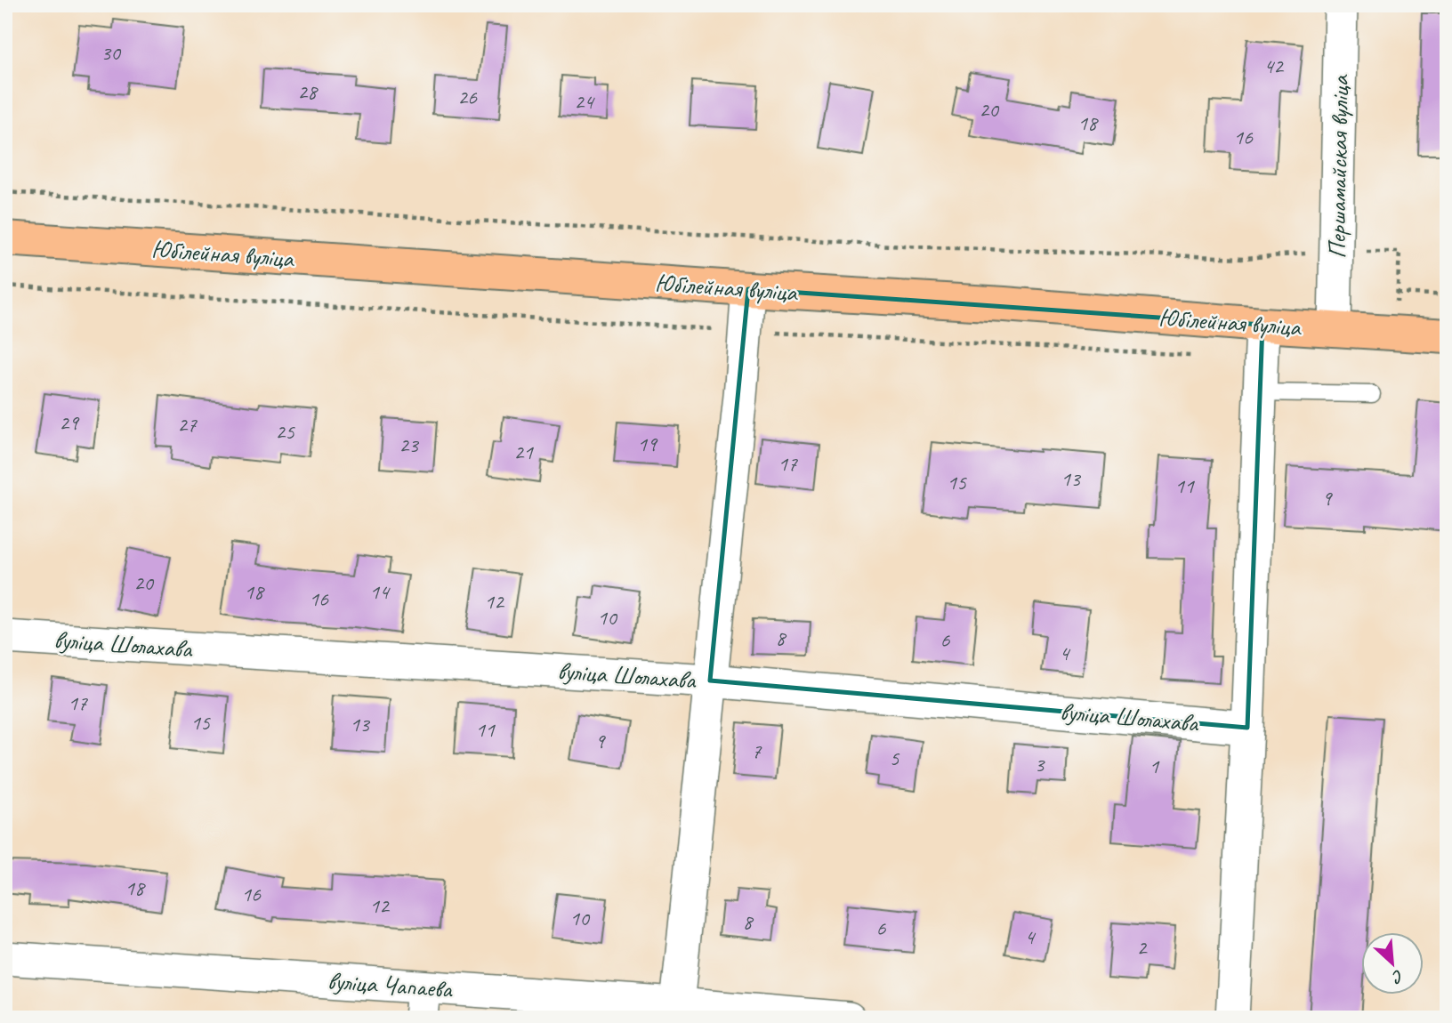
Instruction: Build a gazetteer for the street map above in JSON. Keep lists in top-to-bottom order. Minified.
{"streets":{"main road":["Юбілейная вуліца"],"street":["Першамайская вуліца","вуліца Шолахава","вуліца Чапаева"]},"crossings":[["Першамайская вуліца","Юбілейная вуліца"]],"house_numbers":["30","42","28","26","24","20","18","16","29","27","25","19","23","21","17","13","15","11","9","20","18","14","16","12","10","8","6","4","17","15","13","11","9","7","5","3","1","18","16","12","10","8","6","4","2"],"north":"bottom right"}
